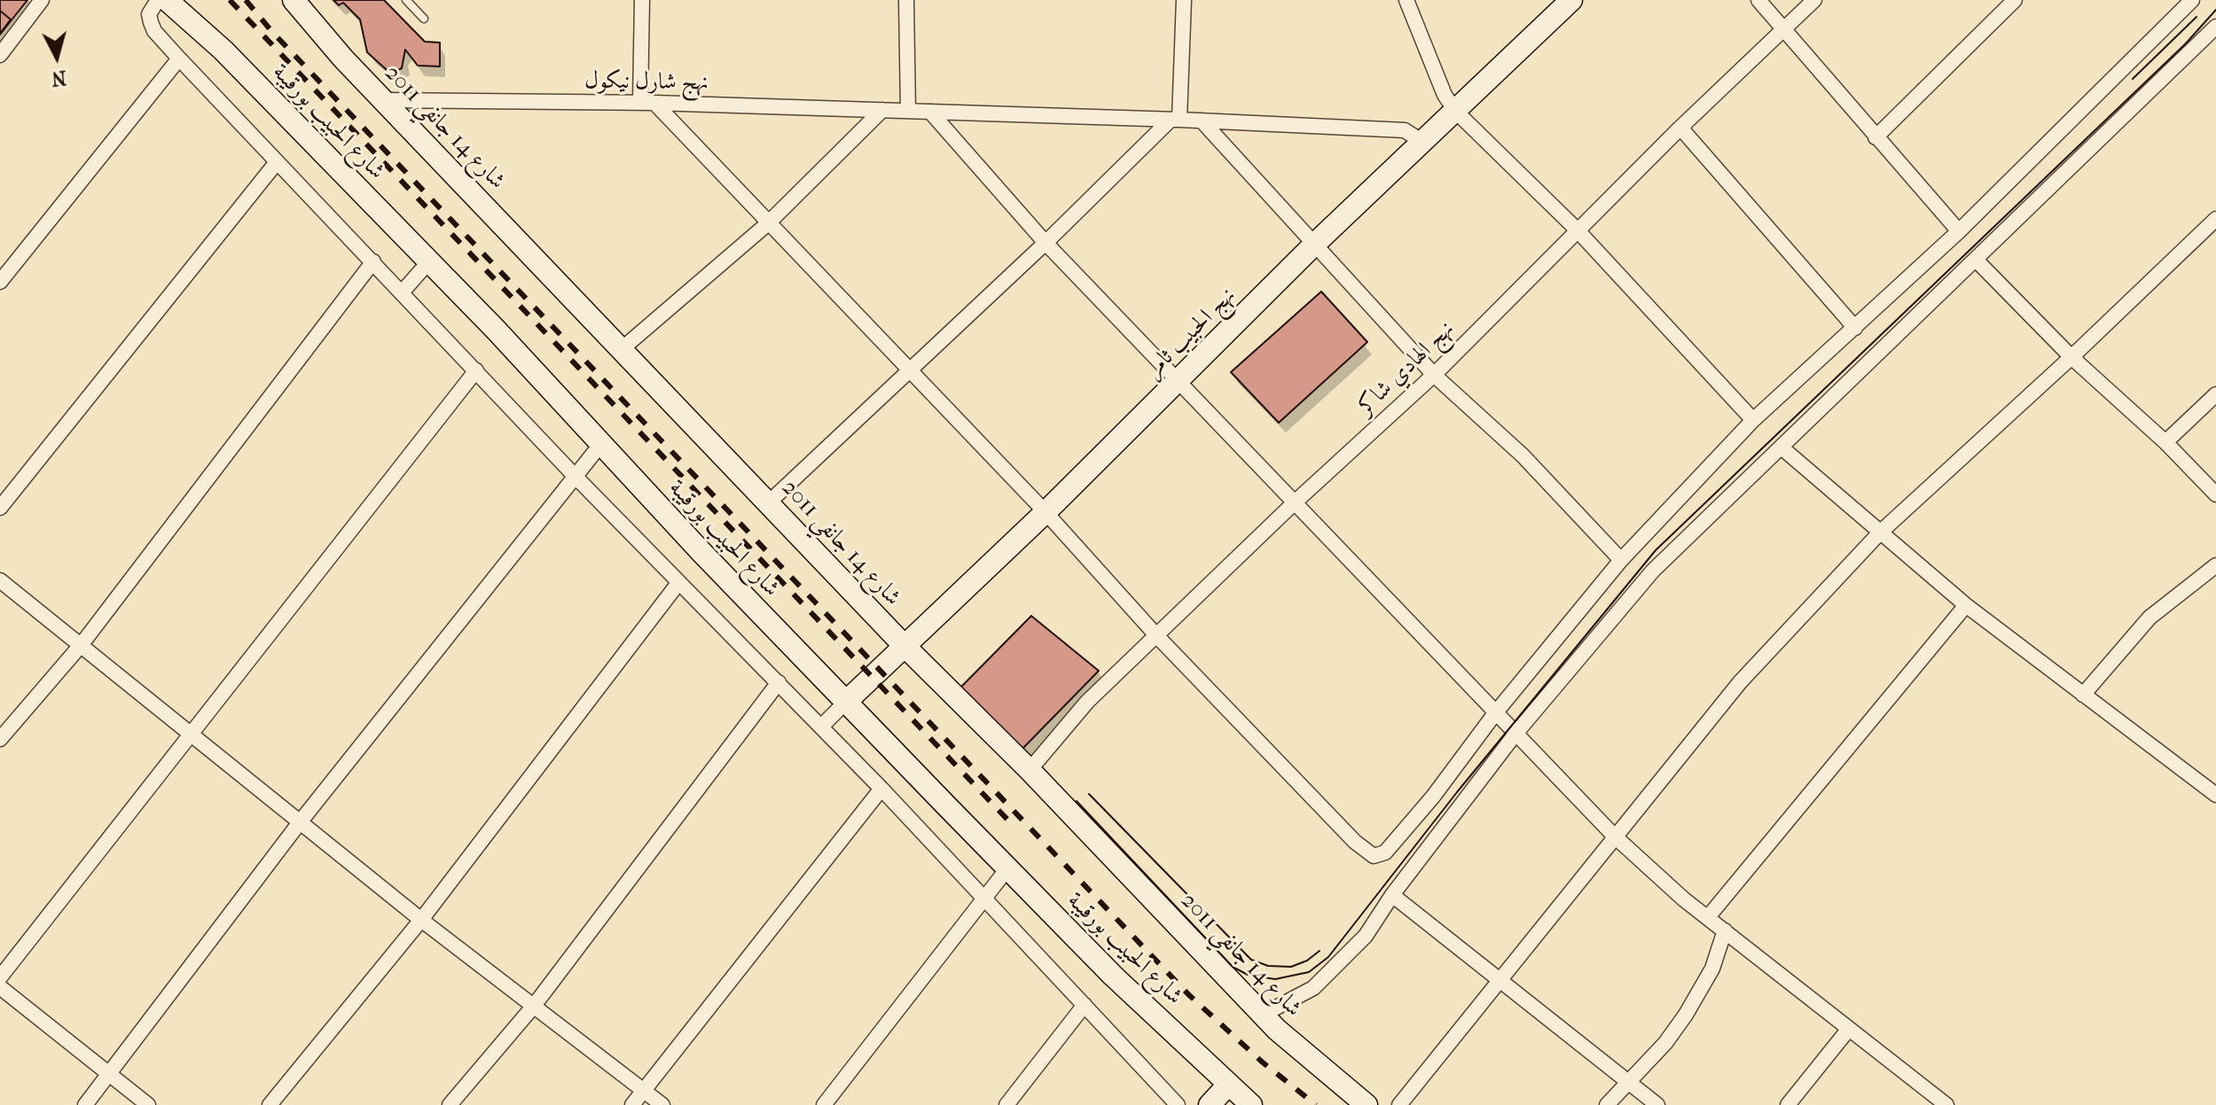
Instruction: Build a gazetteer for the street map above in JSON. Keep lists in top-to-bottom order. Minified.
{"streets":{"street":["نهج شارل نيكول","شارع الحبيب بورقيبة","شارع 14 جانفي 2011","نهج الحبيب ثامر","نهج الهادي شاكر"]},"crossings":[["نهج شارل نيكول","شارع 14 جانفي 2011"],["نهج شارل نيكول","نهج الحبيب ثامر"],["شارع الحبيب بورقيبة","نهج الحبيب ثامر"],["شارع 14 جانفي 2011","نهج الحبيب ثامر"],["شارع 14 جانفي 2011","نهج الهادي شاكر"]],"north":"bottom"}
